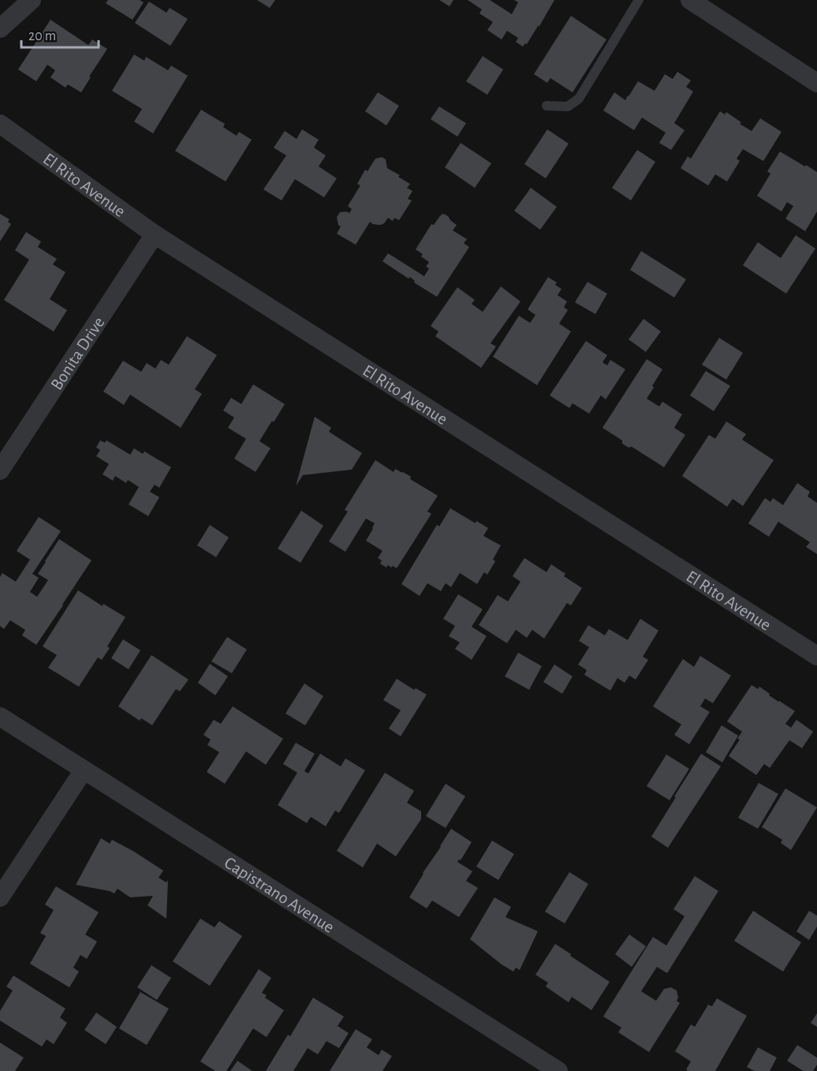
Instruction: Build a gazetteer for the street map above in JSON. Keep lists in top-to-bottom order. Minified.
{"streets":{"street":["El Rito Avenue","Bonita Drive","Capistrano Avenue"]},"crossings":[["El Rito Avenue","Bonita Drive"]],"scale_bar":"20 m"}
